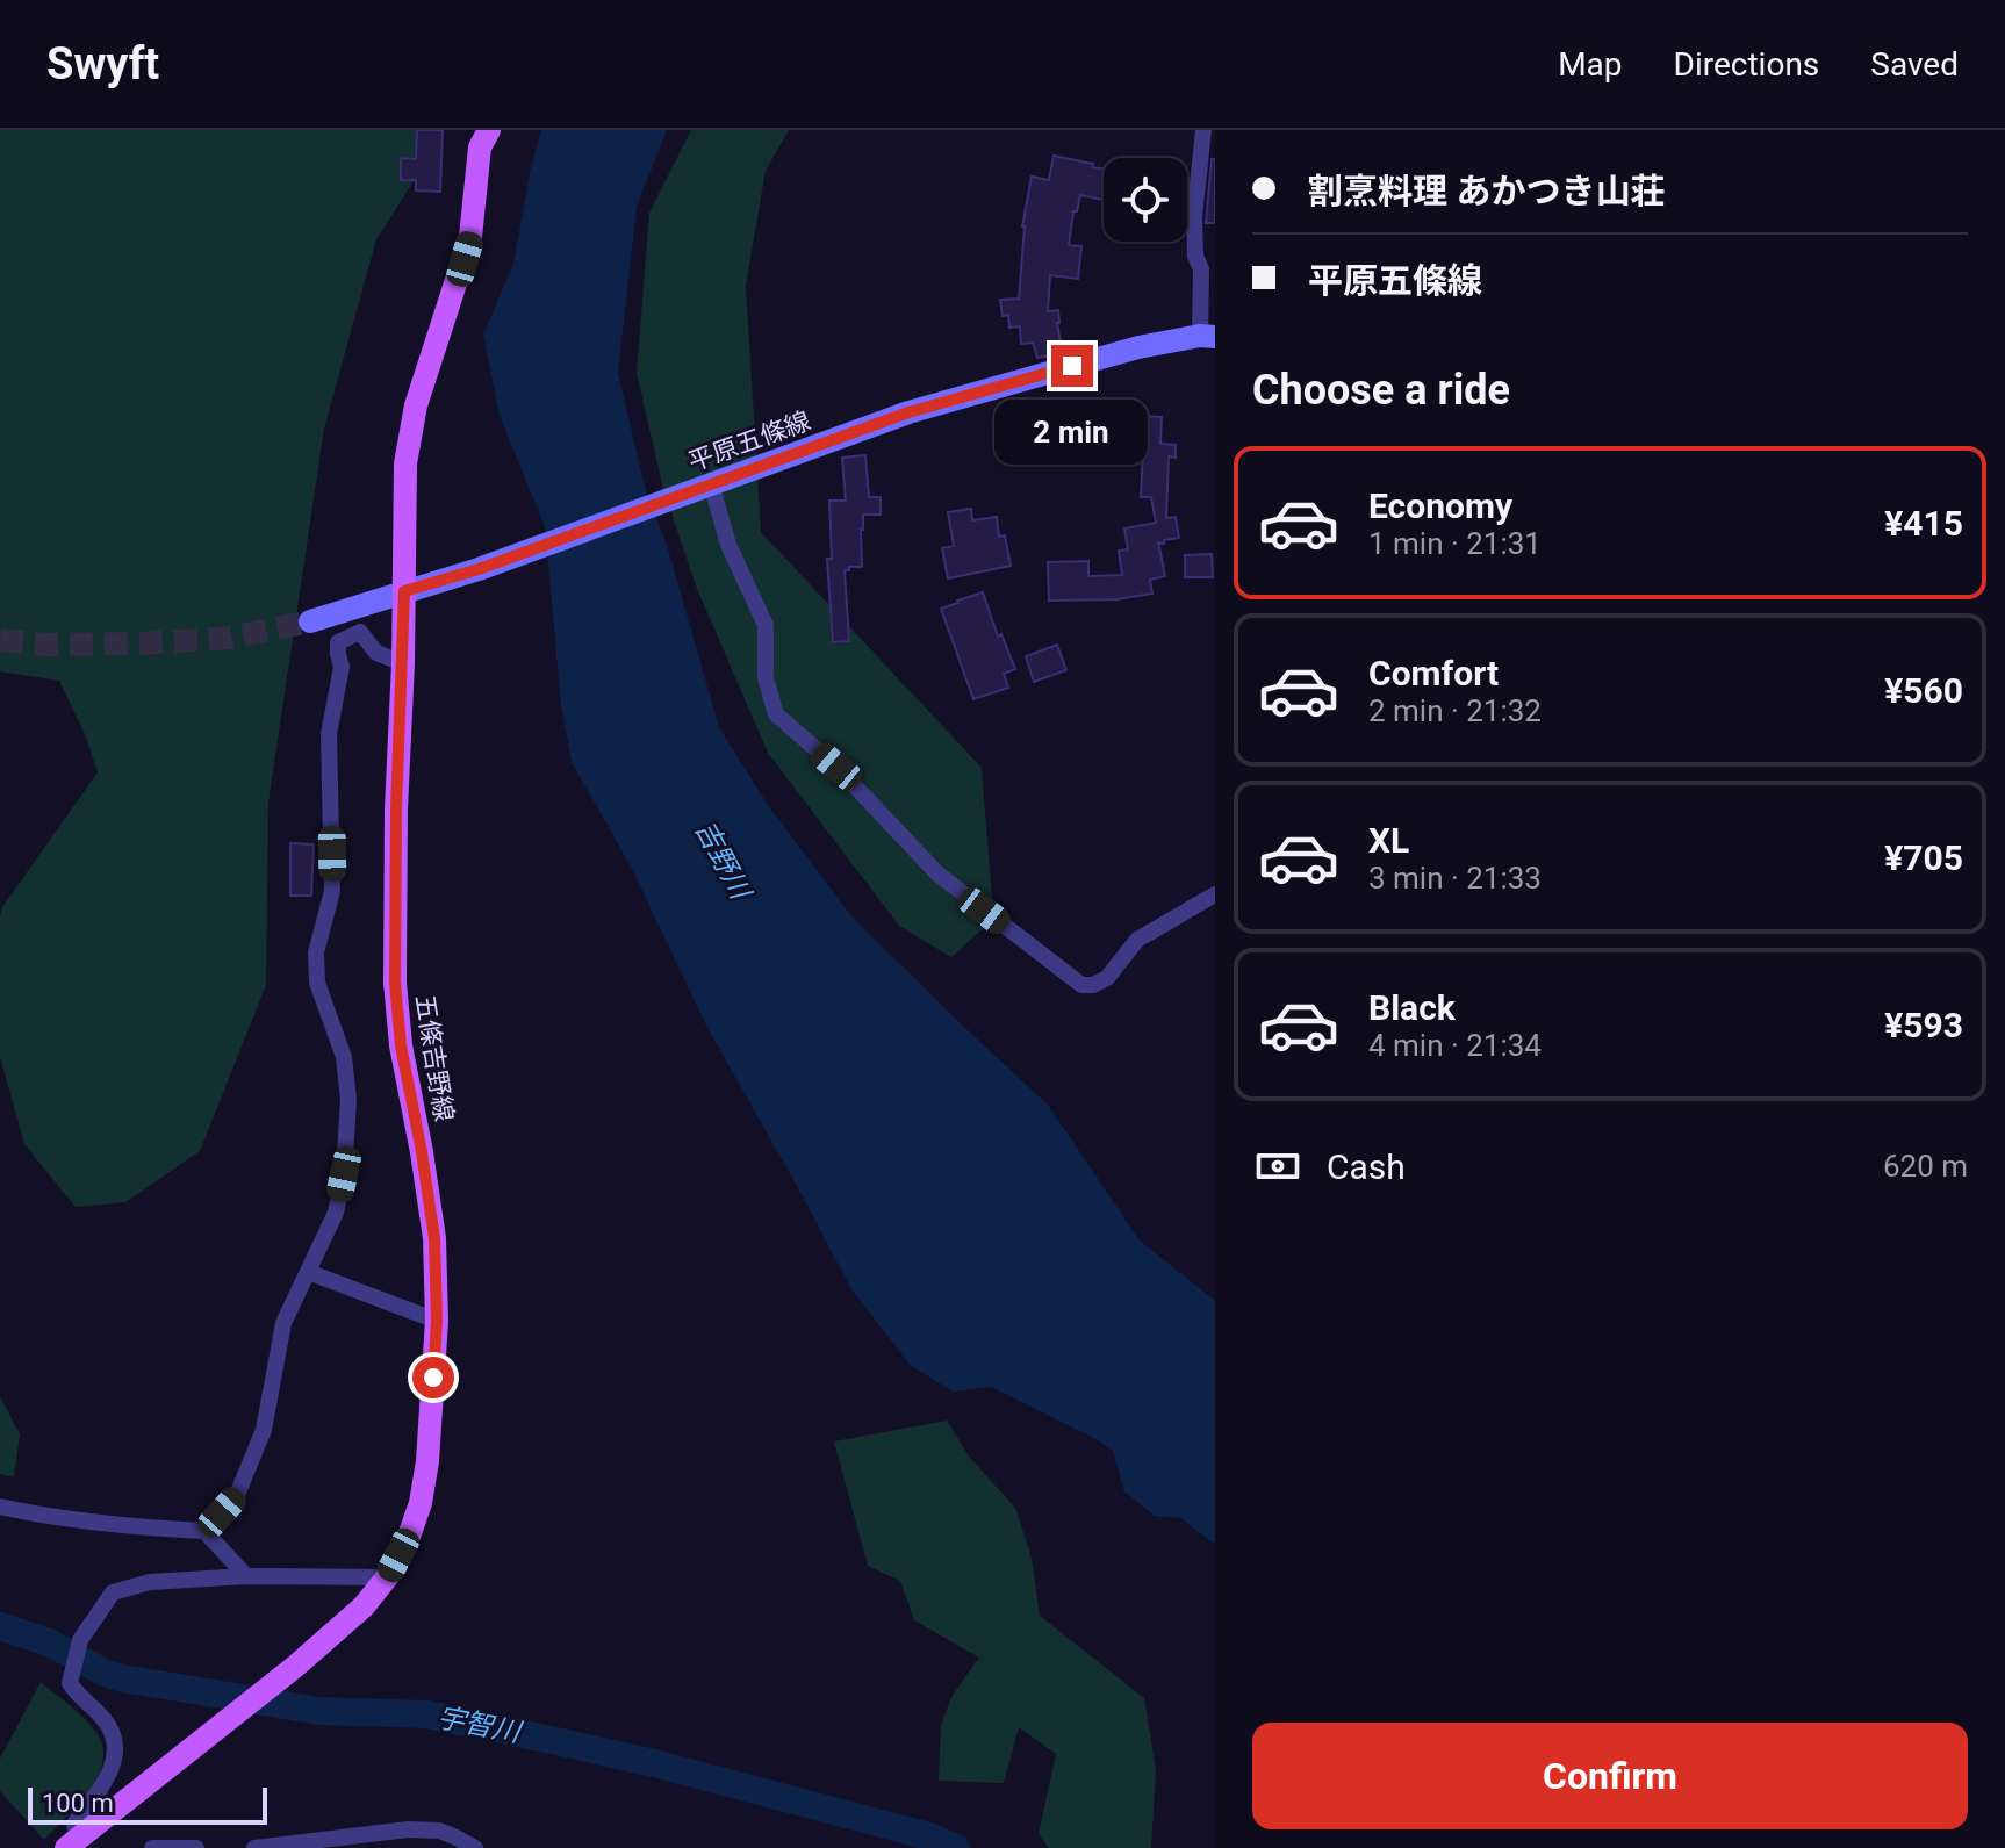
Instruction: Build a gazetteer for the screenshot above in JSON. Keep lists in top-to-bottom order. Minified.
{"streets":{"main road":["平原五條線","五條吉野線"]},"crossings":[["平原五條線","五條吉野線"]],"water":["吉野川","宇智川"],"scale_bar":"100 m","page":{"header":"Swyft","nav":["Map","Directions","Saved"],"banner":["割烹料理 あかつき山荘","平原五條線"],"heading":"Choose a ride","bubble":"2 min","list":[{"name":"Economy","note":"1 min · 21:31","value":"¥415"},{"name":"Comfort","note":"2 min · 21:32","value":"¥560"},{"name":"XL","note":"3 min · 21:33","value":"¥705"},{"name":"Black","note":"4 min · 21:34","value":"¥593"}],"pay":["Cash","620 m"],"buttons":"Confirm","scale":"100 m"}}
